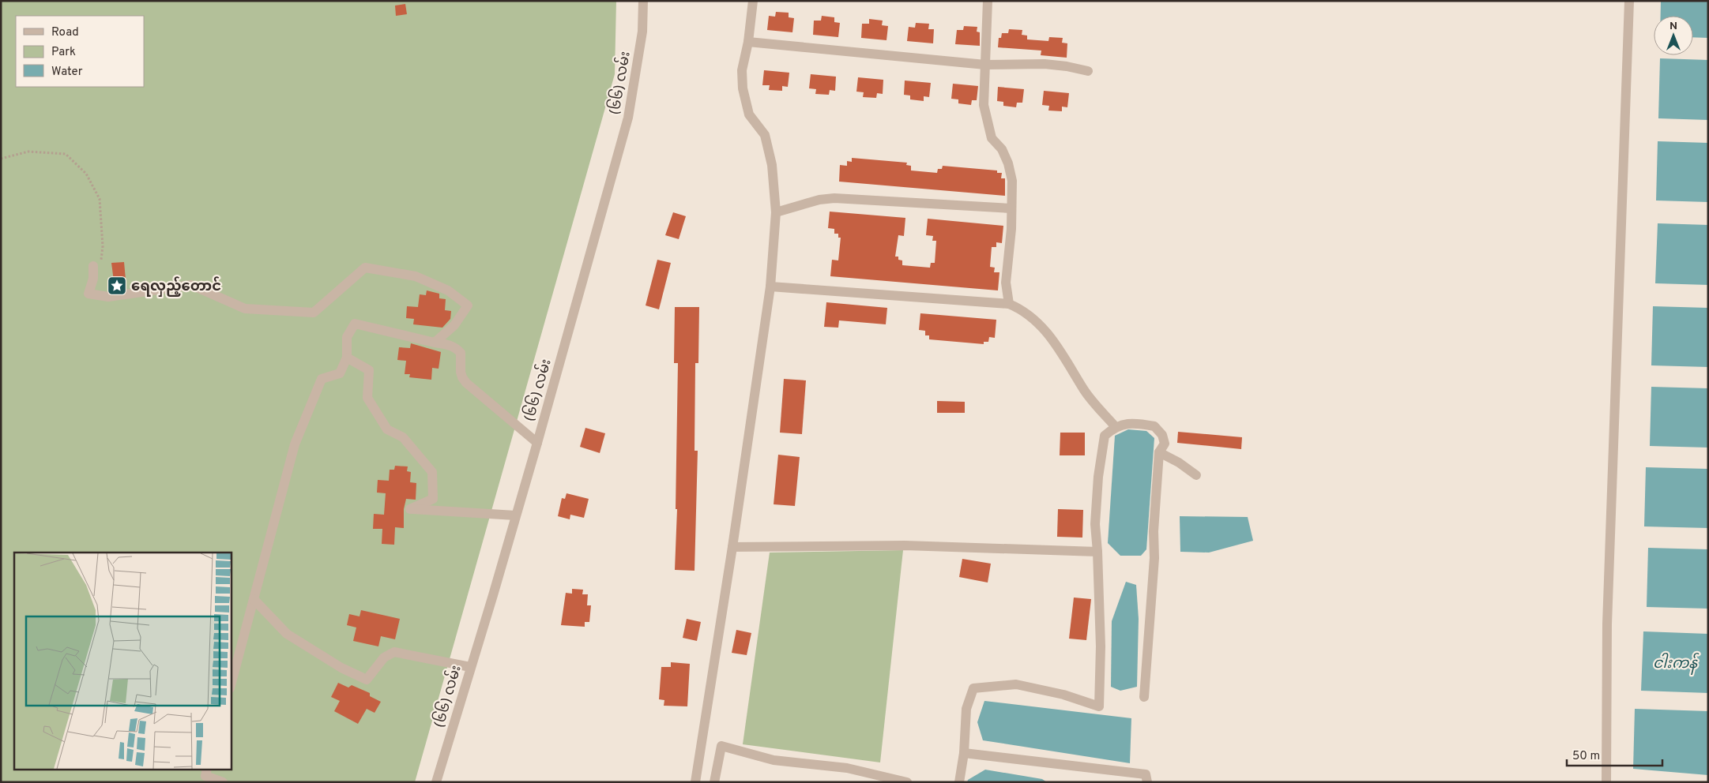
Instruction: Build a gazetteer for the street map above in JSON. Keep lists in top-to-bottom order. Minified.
{"streets":{"street":["(၆၆) လမ်း"]},"water":["ငါးကန်"],"places":{"place":["ရေလှည့်တောင်"]},"legend":["Road","Park","Water"],"scale_bar":"50 m","north":"top"}
